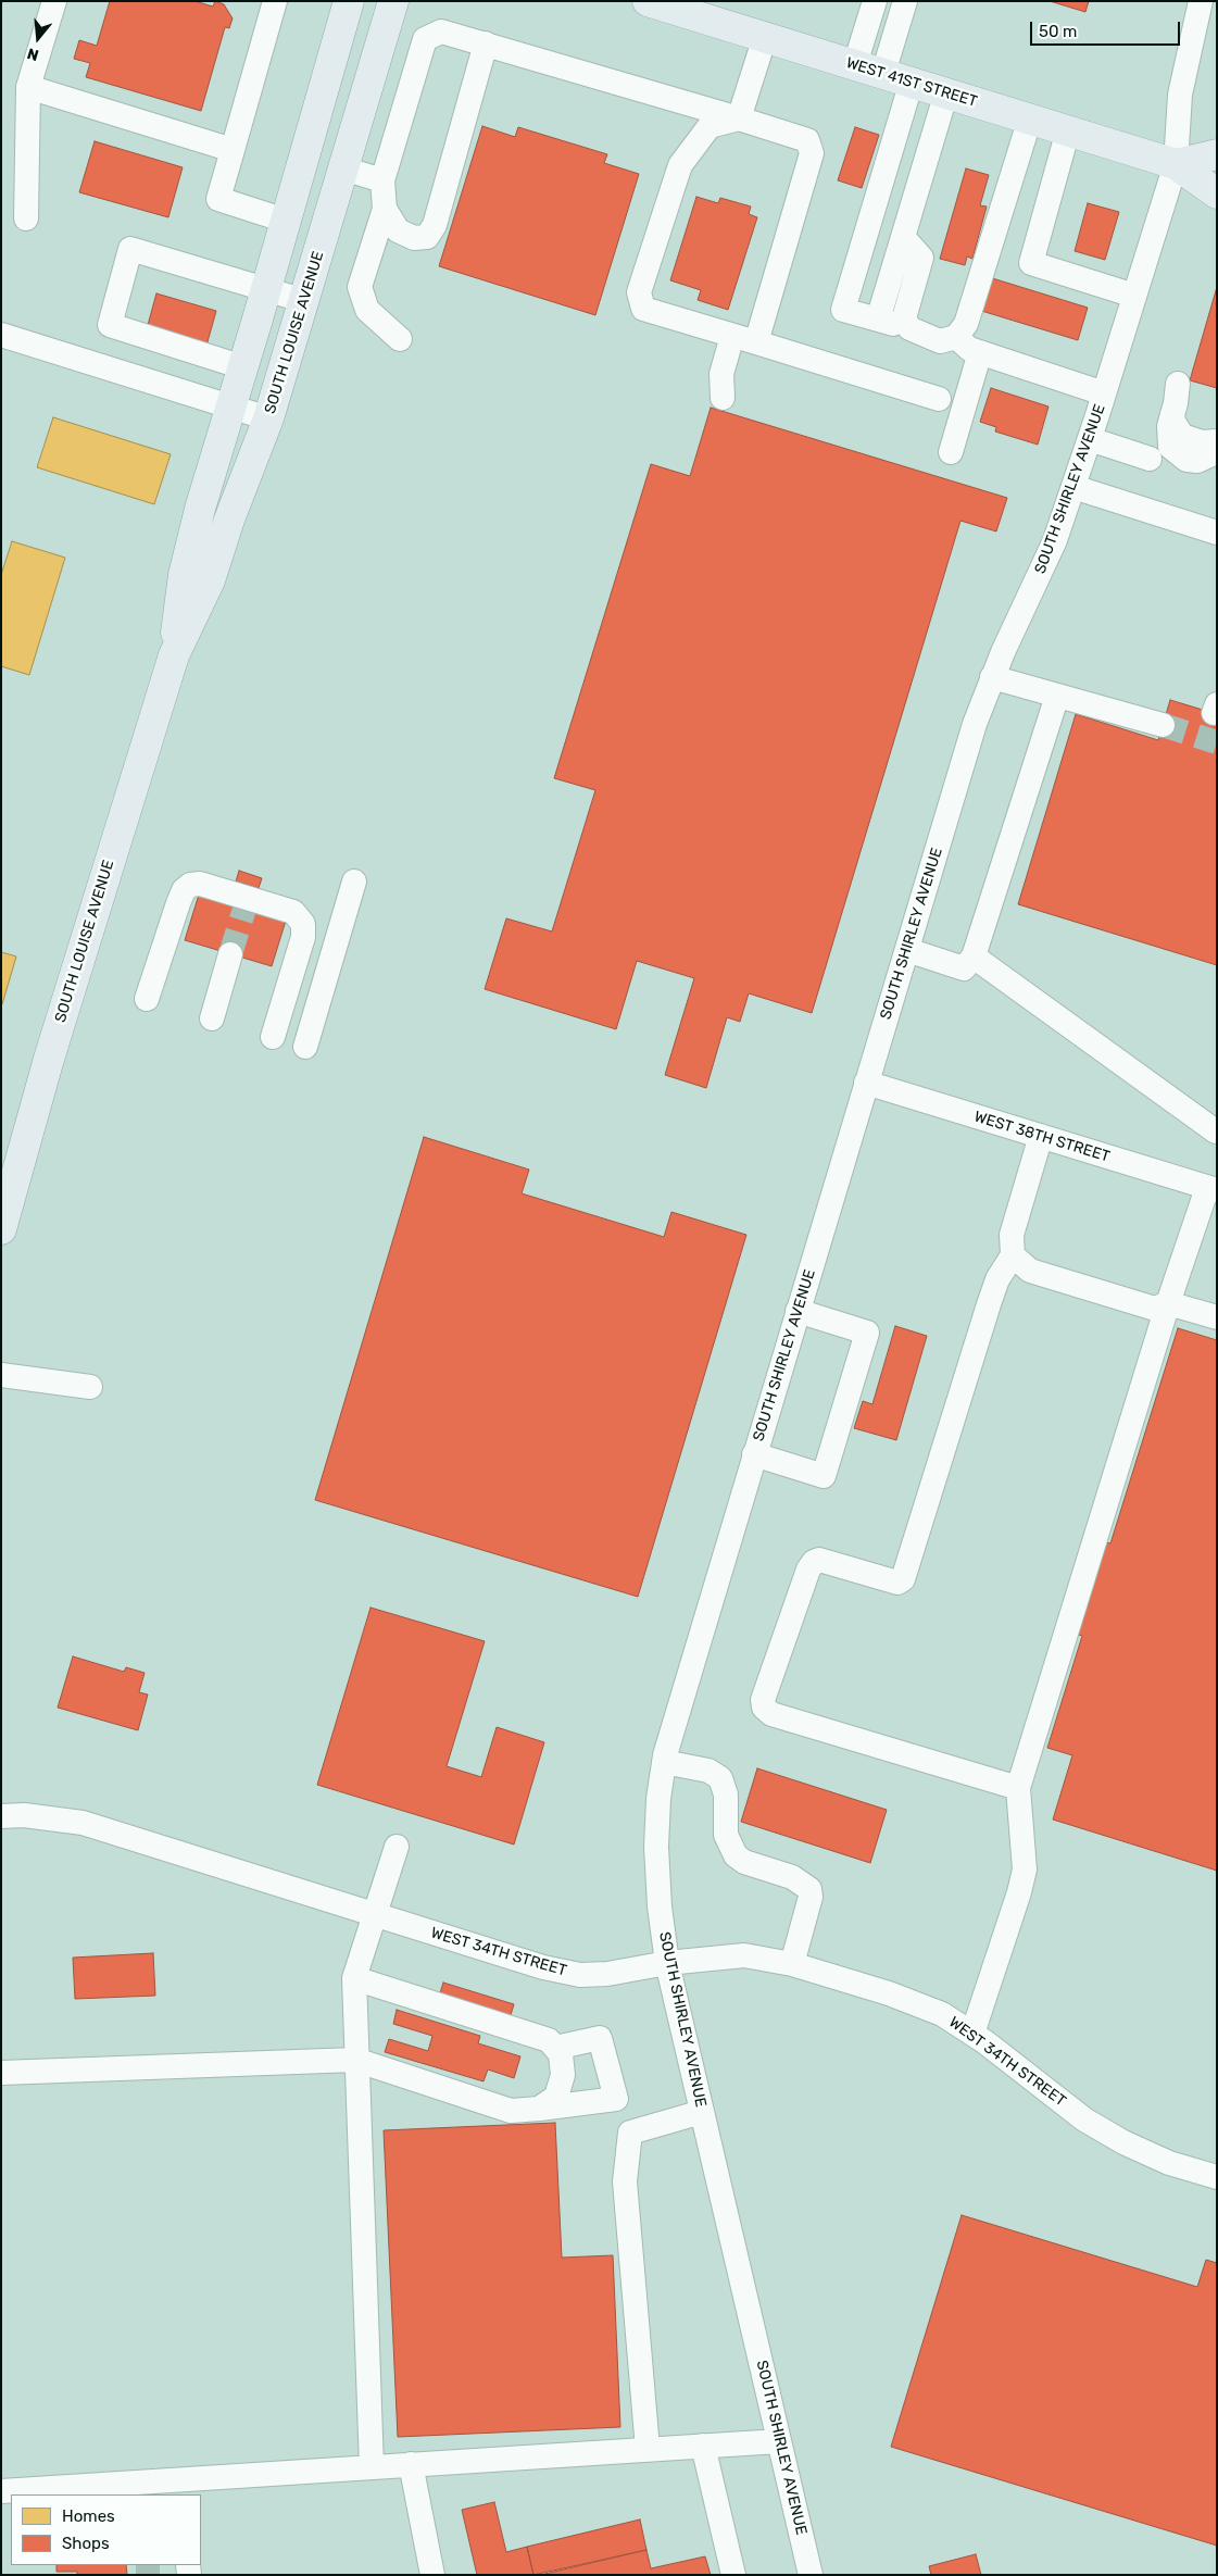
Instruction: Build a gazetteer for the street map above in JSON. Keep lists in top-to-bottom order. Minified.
{"streets":{"main road":["WEST 41ST STREET","SOUTH LOUISE AVENUE"],"street":["SOUTH SHIRLEY AVENUE","WEST 38TH STREET","WEST 34TH STREET"]},"crossings":[["WEST 41ST STREET","SOUTH SHIRLEY AVENUE"],["SOUTH SHIRLEY AVENUE","WEST 38TH STREET"],["SOUTH SHIRLEY AVENUE","WEST 34TH STREET"]],"legend":["Homes","Shops"],"scale_bar":"50 m","north":"bottom"}
